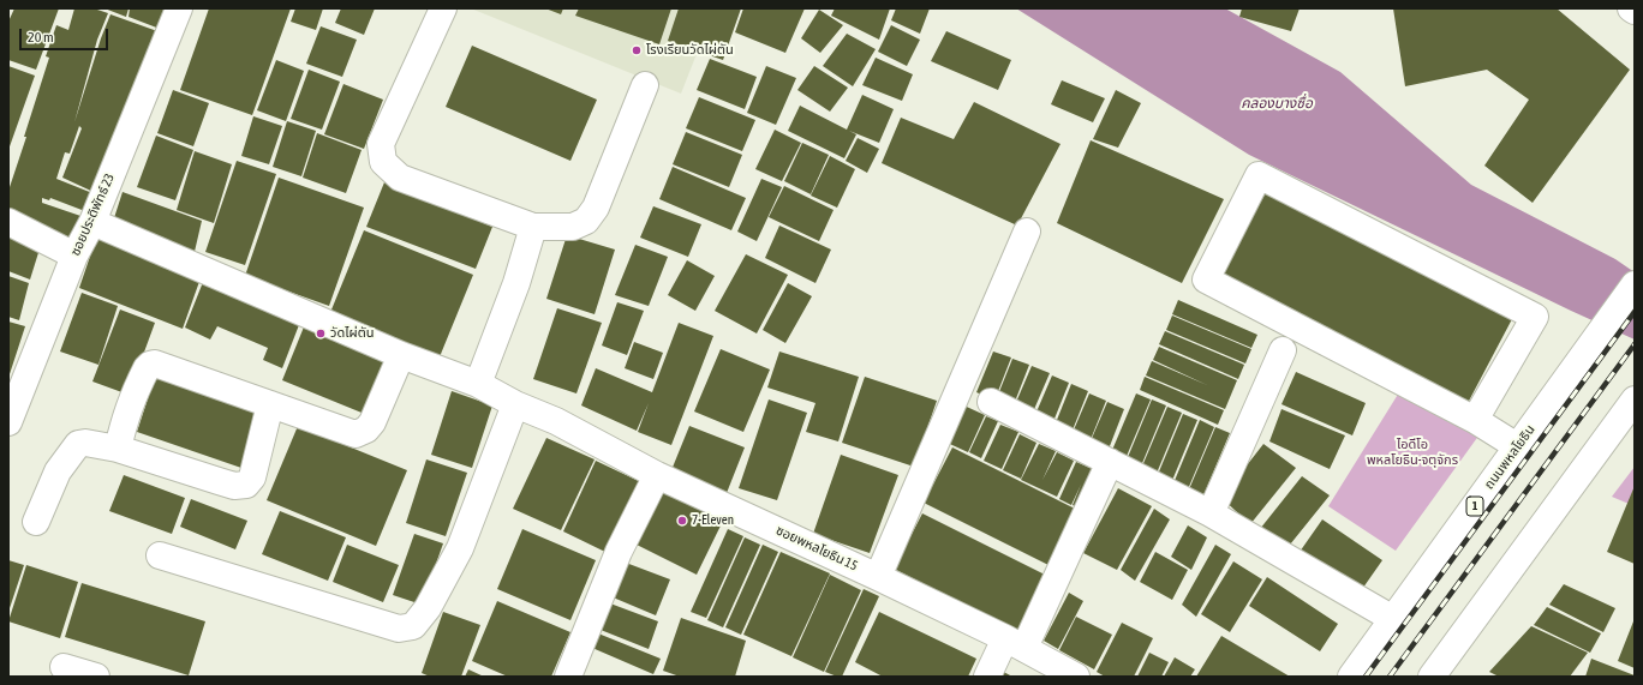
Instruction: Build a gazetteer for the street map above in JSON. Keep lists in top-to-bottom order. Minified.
{"streets":{"street":["ซอยประดิพัทธ์ 23","ถนนพหลโยธิน","1","ซอยพหลโยธิน 15"]},"crossings":[["ซอยประดิพัทธ์ 23","ซอยพหลโยธิน 15"]],"water":["คลองบางซื่อ"],"parks":["ไอดีโอ พหลโยธิน-จตุจักร"],"places":["โรงเรียนวัดไผ่ตัน","วัดไผ่ตัน","7-Eleven"],"scale_bar":"20 m"}
